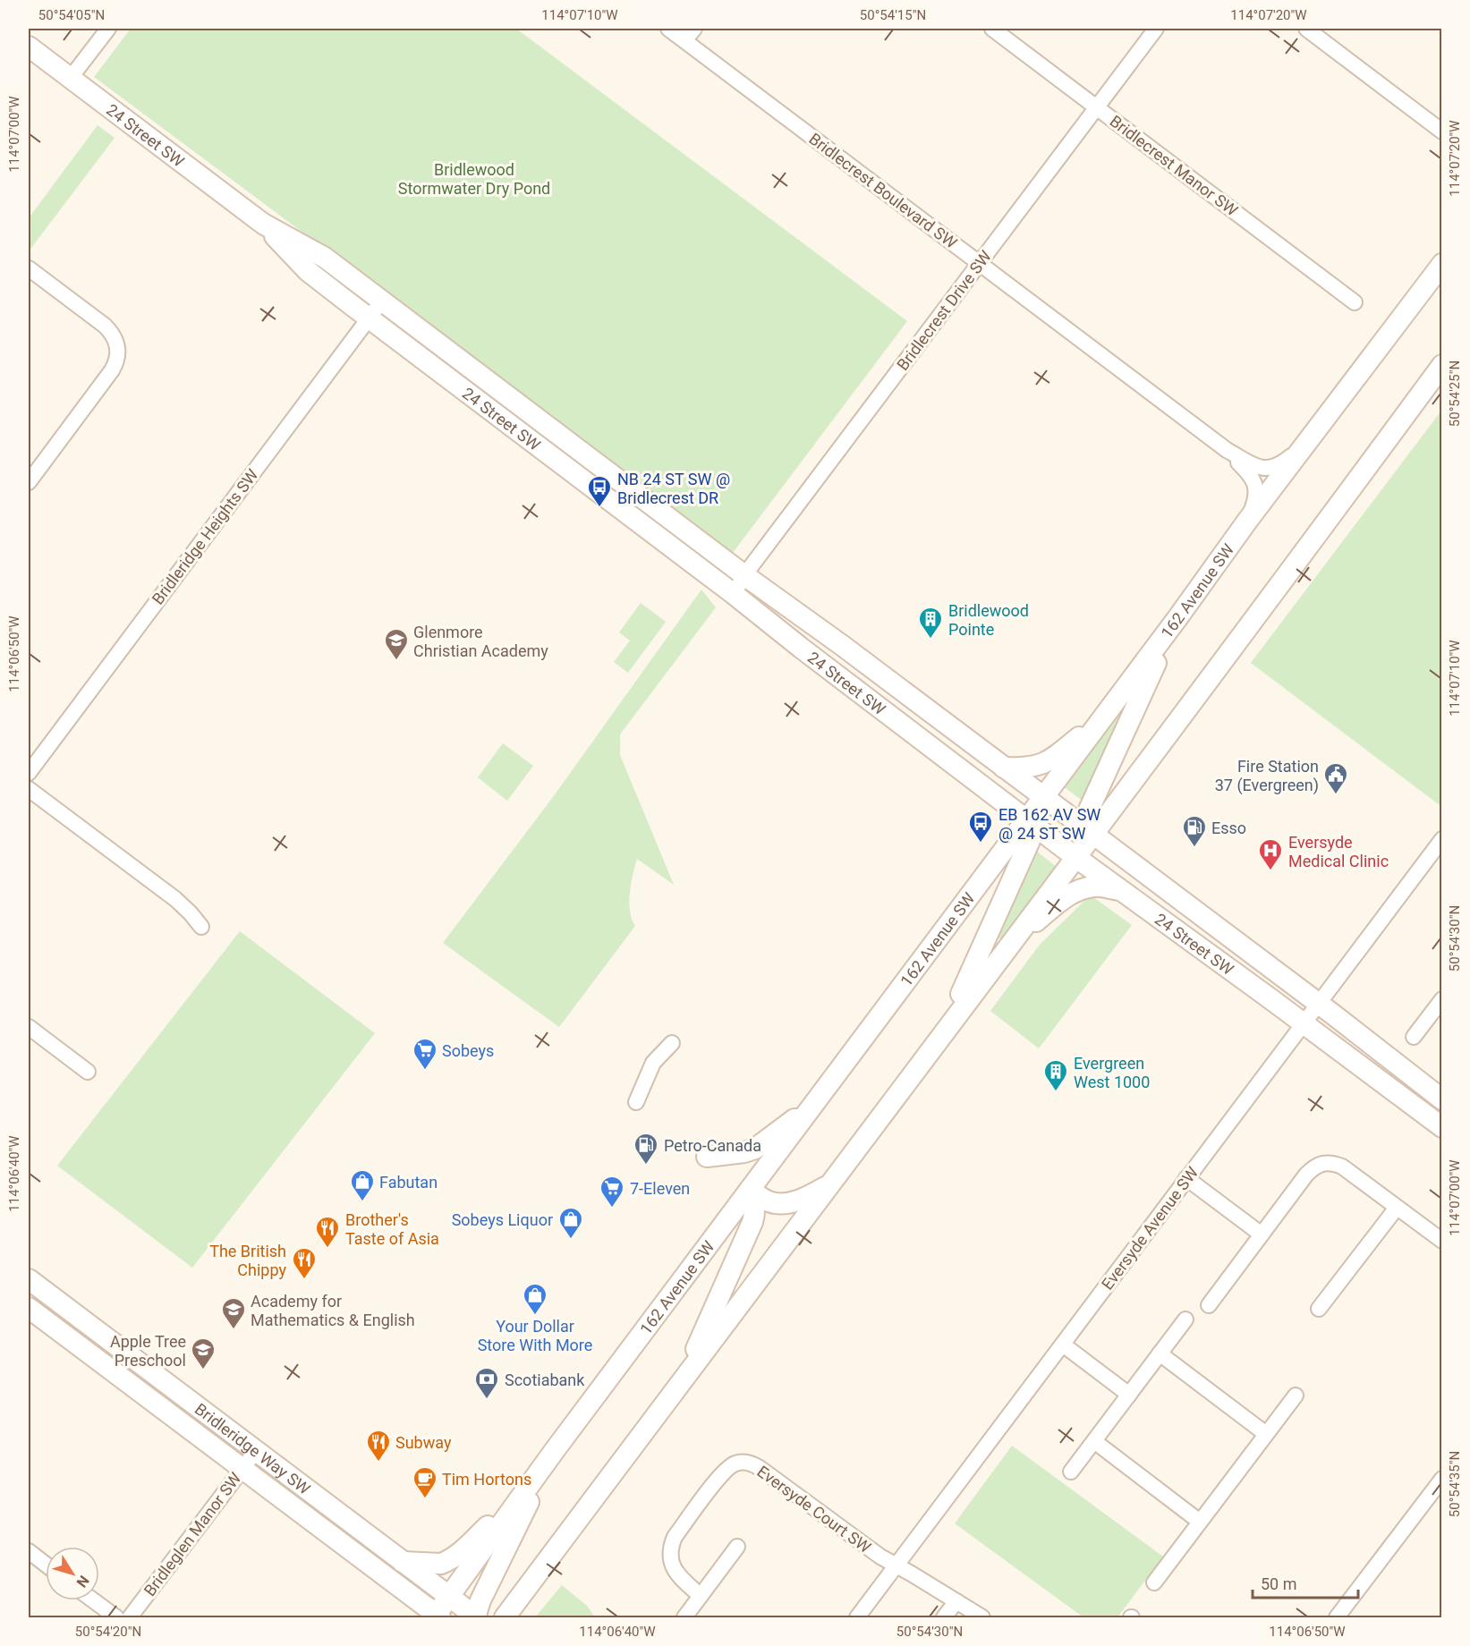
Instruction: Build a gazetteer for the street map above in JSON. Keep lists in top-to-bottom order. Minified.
{"streets":{"main road":["24 Street SW","162 Avenue SW","Bridleridge Way SW"],"street":["Bridlecrest Manor SW","Bridlecrest Boulevard SW","Bridlecrest Drive SW","Bridleridge Heights SW","Eversyde Avenue SW","Eversyde Court SW","Bridleglen Manor SW"]},"crossings":[["24 Street SW","Bridlecrest Drive SW"],["24 Street SW","Bridleridge Heights SW"],["24 Street SW","162 Avenue SW"],["24 Street SW","Eversyde Avenue SW"],["Bridlecrest Manor SW","Bridlecrest Drive SW"],["Bridlecrest Boulevard SW","Bridlecrest Drive SW"],["162 Avenue SW","Bridleridge Way SW"],["Eversyde Avenue SW","Eversyde Court SW"],["Bridleridge Way SW","Bridleglen Manor SW"]],"parks":["Bridlewood Stormwater Dry Pond"],"places":{"bus stop":["NB 24 ST SW @ Bridlecrest DR","EB 162 AV SW @ 24 ST SW"],"building":["Bridlewood Pointe","Evergreen West 1000"],"school or university":["Glenmore Christian Academy","Academy for Mathematics & English","Apple Tree Preschool"],"public building":["Fire Station 37 (Evergreen)"],"fuel station":["Esso","Petro-Canada"],"hospital":["Eversyde Medical Clinic"],"supermarket":["Sobeys","7-Eleven"],"shop":["Fabutan","Sobeys Liquor","Your Dollar Store With More"],"restaurant":["Brother's Taste of Asia","The British Chippy","Subway"],"bank":["Scotiabank"],"cafe":["Tim Hortons"]},"scale_bar":"50 m","north":"bottom right","coordinates":["50°54'05\"N","114°07'10\"W","50°54'15\"N","114°07'20\"W","114°07'00\"W","50°54'25\"N","114°06'50\"W","50°54'30\"N","114°06'40\"W","50°54'35\"N","50°54'20\"N"]}
